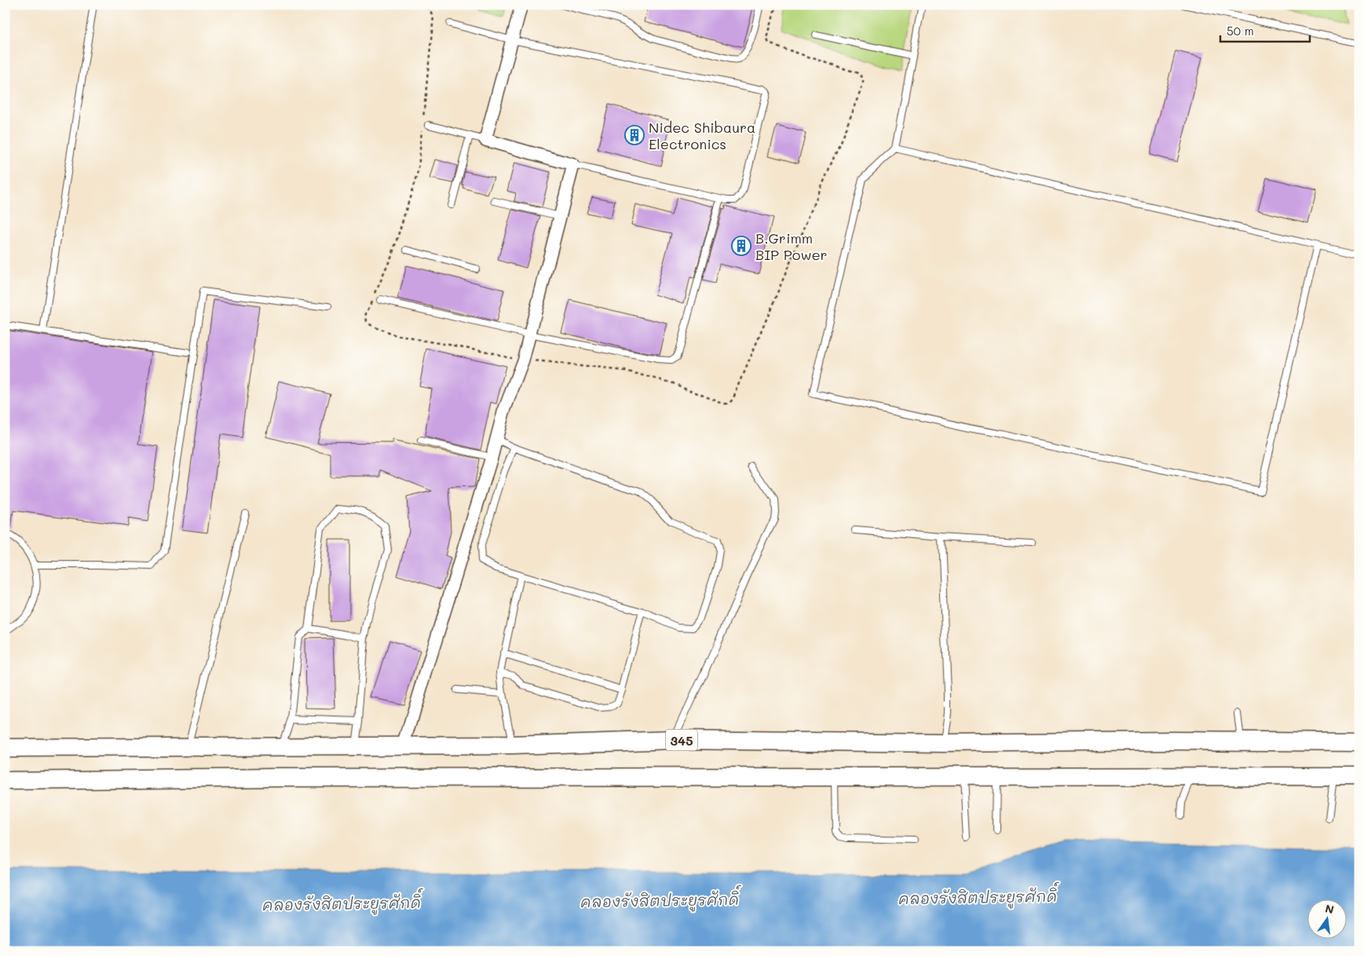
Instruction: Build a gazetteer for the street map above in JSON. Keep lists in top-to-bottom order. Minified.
{"streets":{"main road":["345"]},"water":["คลองรังสิตประยูรศักดิ์"],"places":{"building":["Nidec Shibaura Electronics","B.Grimm BIP Power"]},"scale_bar":"50 m","north":"top"}
